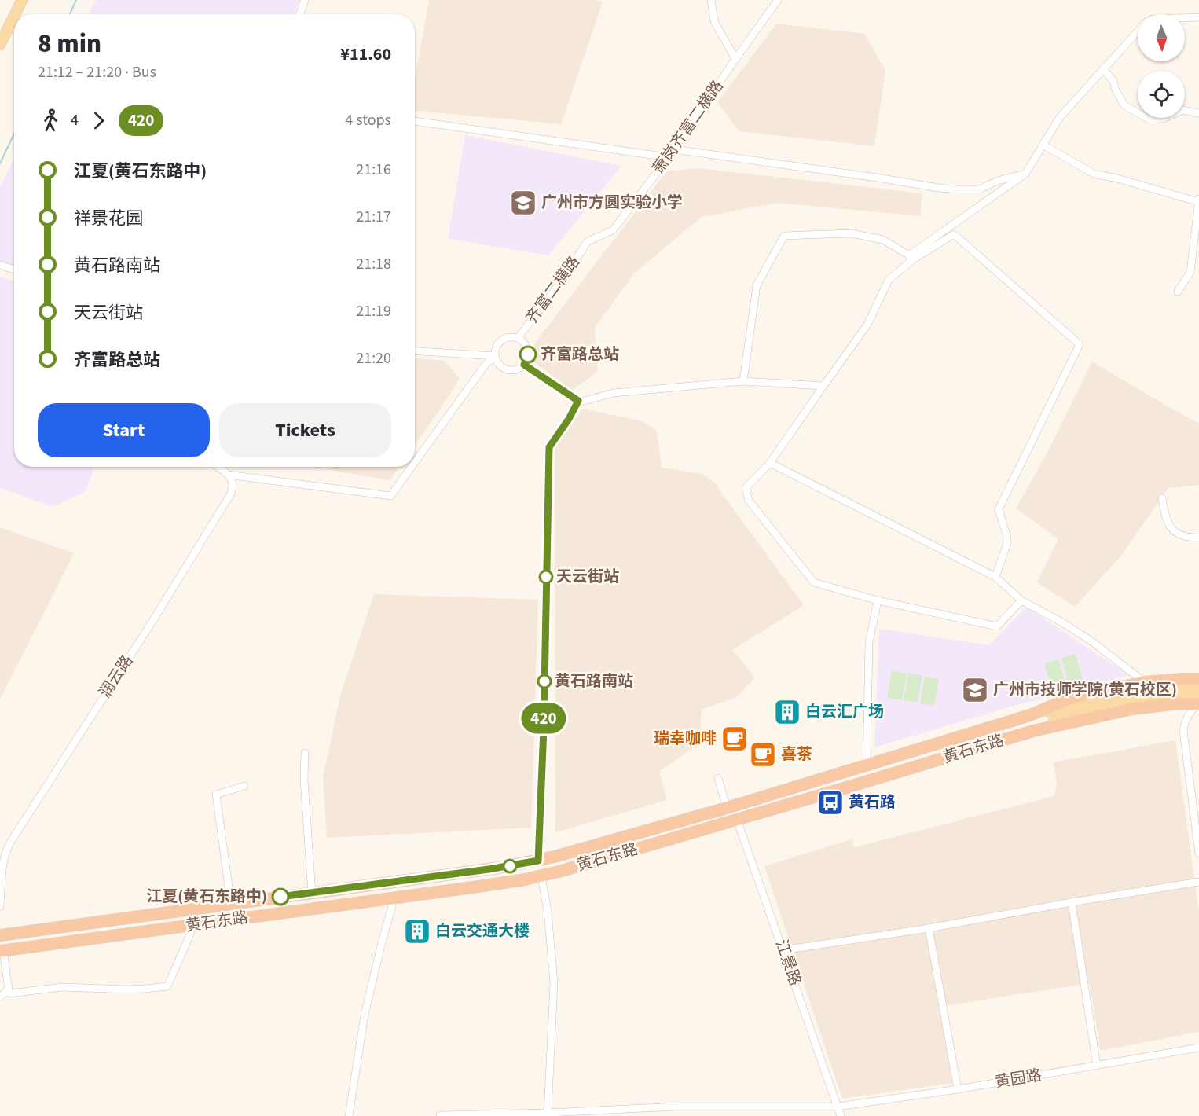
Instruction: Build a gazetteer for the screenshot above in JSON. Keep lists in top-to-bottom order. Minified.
{"streets":{"highway":["黄石东路"],"street":["萧岗齐富二横路","齐富二横路","润云路","江景路","黄园路"]},"crossings":[["萧岗齐富二横路","齐富二横路"],["黄石东路","江景路"],["江景路","黄园路"]],"places":{"school or university":["广州市方圆实验小学","广州市技师学院(黄石校区)"],"other":["齐富路总站","天云街站","黄石路南站","江夏(黄石东路中)"],"building":["白云汇广场","白云交通大楼"],"cafe":["瑞幸咖啡","喜茶"],"bus stop":["黄石路"]},"lines":["bus line 420"],"north":"bottom","page":{"on_map":"420","heading":["8 min","21:12 – 21:20 · Bus","¥11.60"],"legs":["4","420","4 stops"],"list":[{"name":"江夏(黄石东路中)","value":"21:16"},{"name":"祥景花园","value":"21:17"},{"name":"黄石路南站","value":"21:18"},{"name":"天云街站","value":"21:19"},{"name":"齐富路总站","value":"21:20"}],"buttons":["Start","Tickets"]}}
